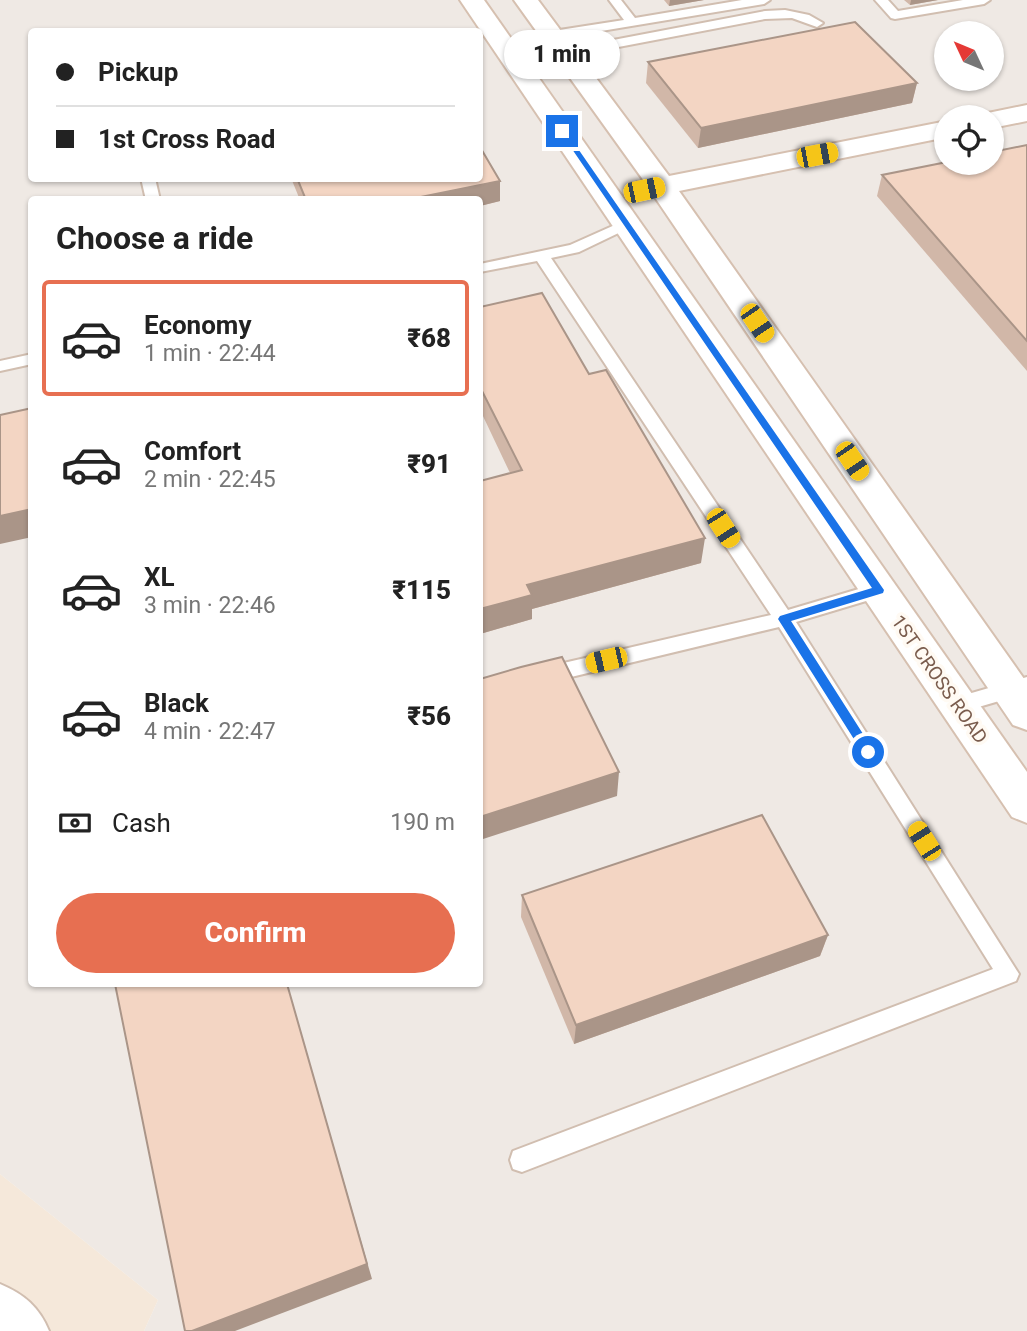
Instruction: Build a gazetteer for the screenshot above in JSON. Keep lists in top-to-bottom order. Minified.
{"streets":{"main road":["1ST CROSS ROAD"]},"north":"top left","page":{"banner":["Pickup","1st Cross Road"],"bubble":"1 min","heading":"Choose a ride","list":[{"name":"Economy","note":"1 min · 22:44","value":"₹68"},{"name":"Comfort","note":"2 min · 22:45","value":"₹91"},{"name":"XL","note":"3 min · 22:46","value":"₹115"},{"name":"Black","note":"4 min · 22:47","value":"₹56"}],"pay":["Cash","190 m"],"buttons":"Confirm"}}
